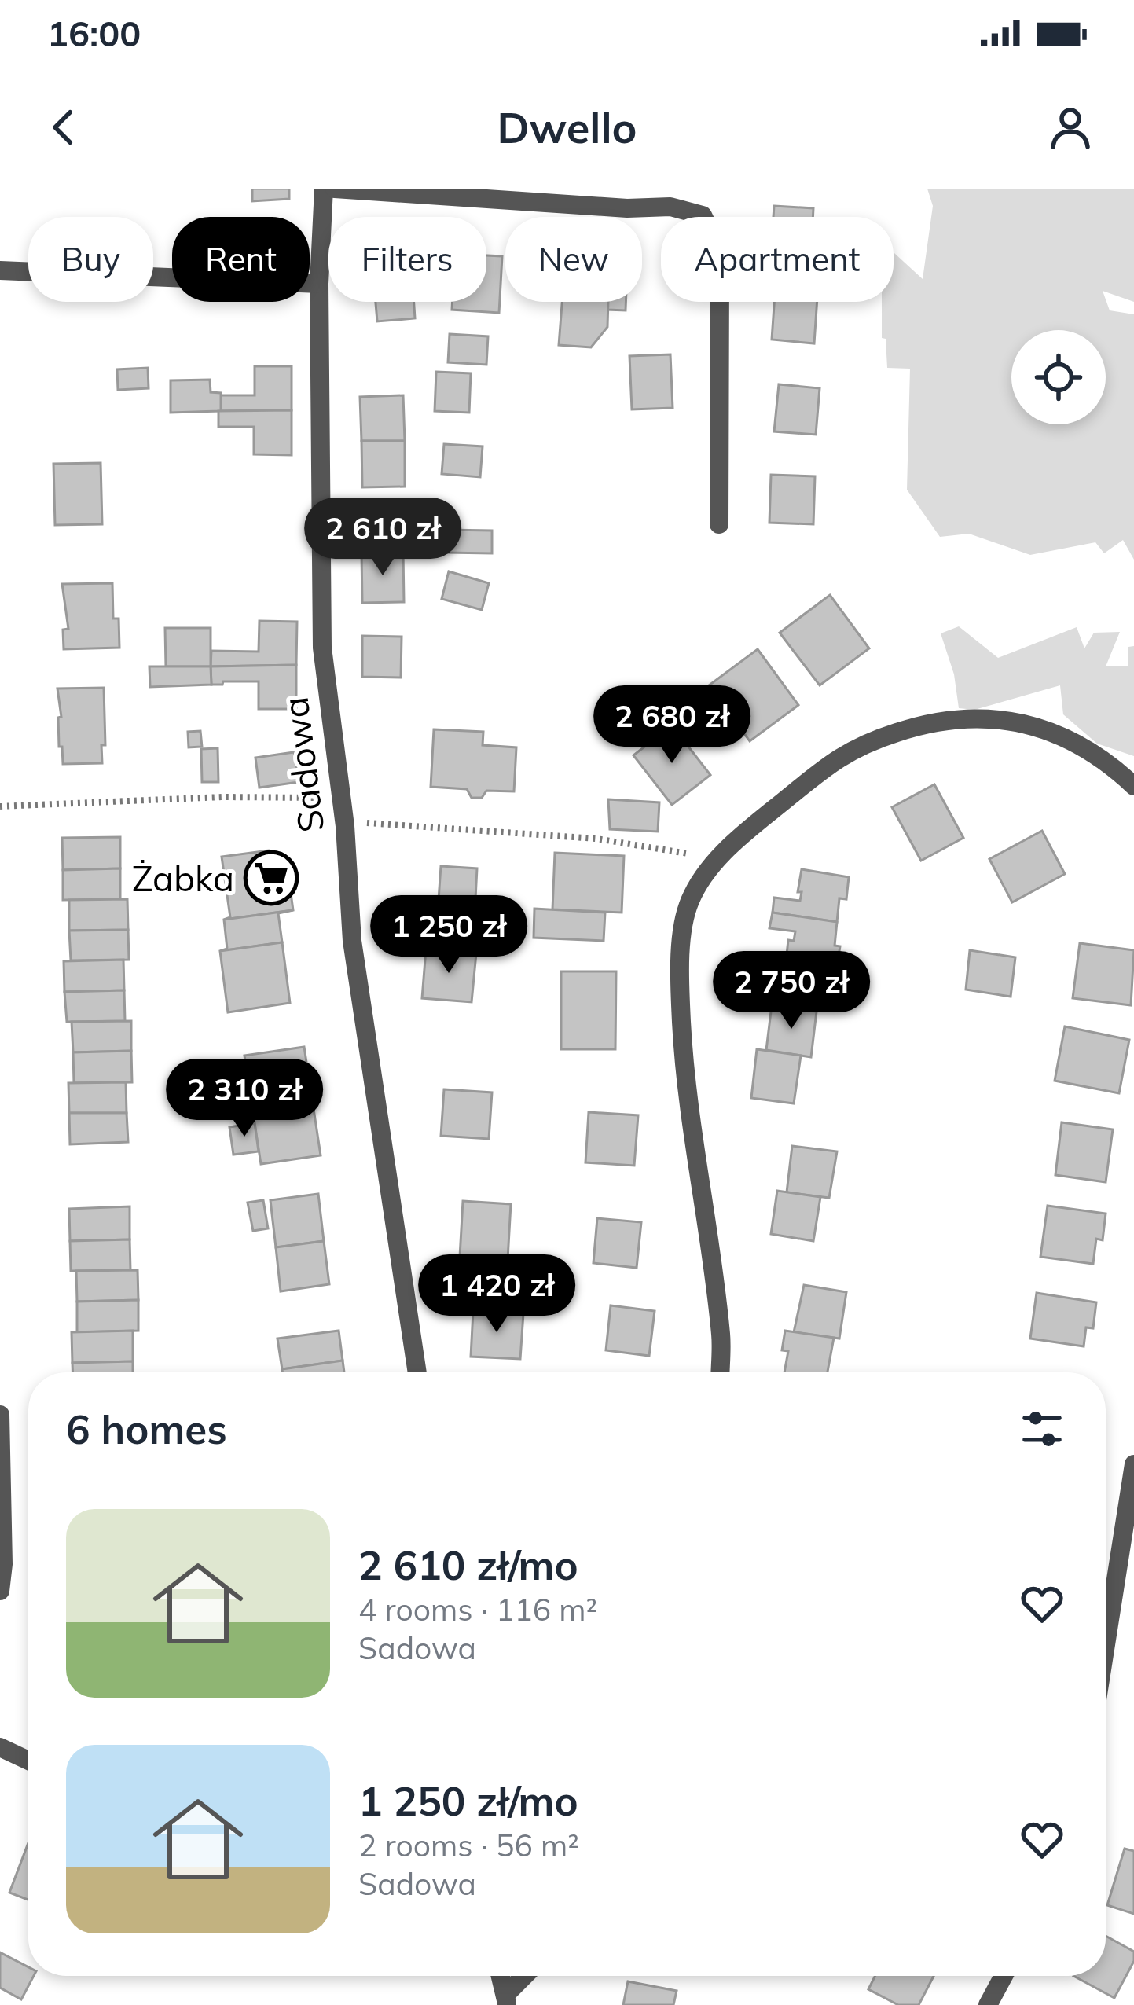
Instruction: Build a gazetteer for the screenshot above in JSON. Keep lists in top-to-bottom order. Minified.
{"streets":{"street":["Sadowa"]},"places":{"supermarket":["Żabka"]},"page":{"status":"16:00","header":"Dwello","chip":["Buy","Rent","Filters","New","Apartment"],"price":["2 610 zł","2 680 zł","1 250 zł","2 750 zł","2 310 zł","1 420 zł"],"heading":"6 homes","list":[{"name":"2 610 zł/mo","note":"4 rooms · 116 m² · Sadowa"},{"name":"1 250 zł/mo","note":"2 rooms · 56 m² · Sadowa"}]}}
